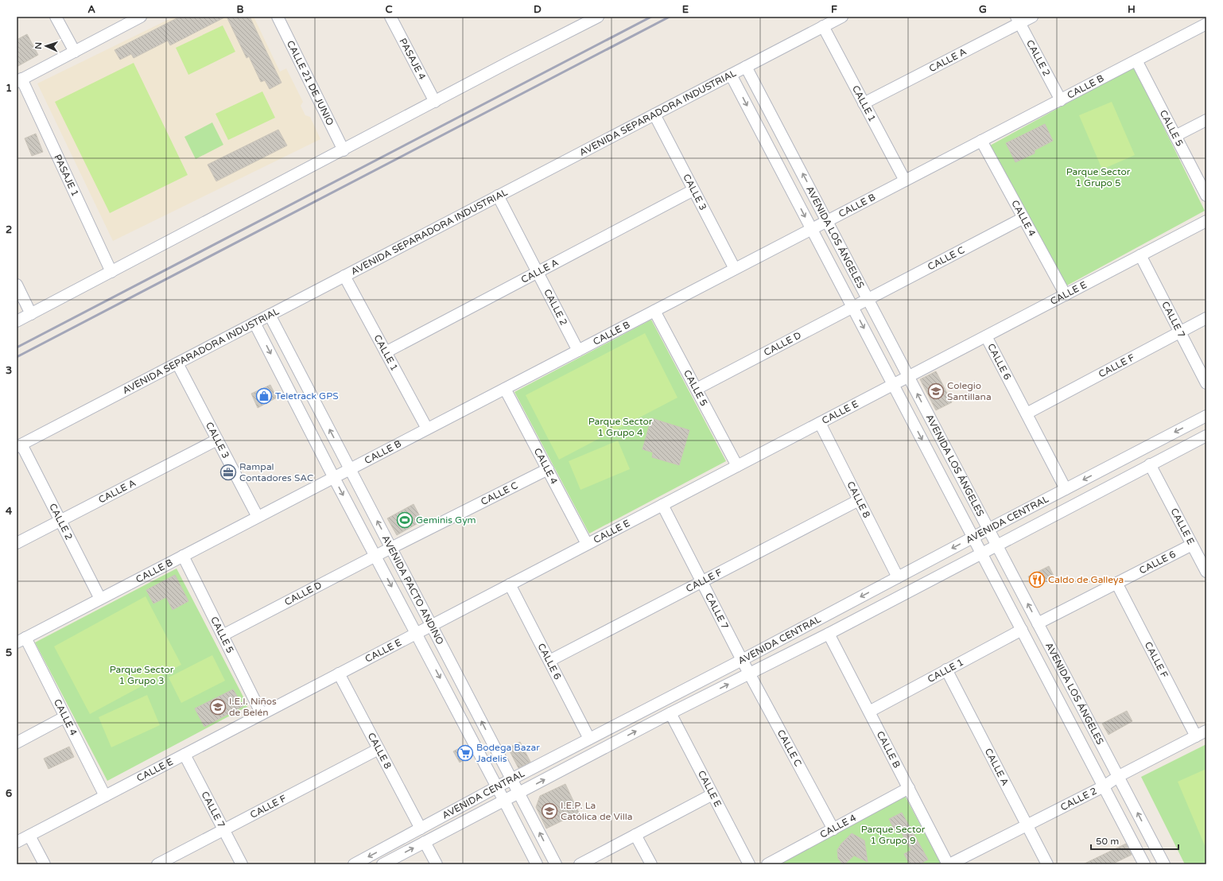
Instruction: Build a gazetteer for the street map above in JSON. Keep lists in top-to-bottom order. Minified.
{"streets":{"street":["CALLE 2","PASAJE 4","CALLE A","CALLE 21 DE JUNIO","CALLE B","CALLE 1","AVENIDA SEPARADORA INDUSTRIAL","CALLE 5","PASAJE 1","CALLE 3","CALLE 4","AVENIDA LOS ÁNGELES","CALLE C","CALLE E","CALLE 7","CALLE D","CALLE 6","CALLE F","CALLE 8","AVENIDA CENTRAL","AVENIDA PACTO ANDINO"]},"crossings":[["CALLE 2","CALLE A"],["CALLE 2","CALLE B"],["CALLE 2","AVENIDA SEPARADORA INDUSTRIAL"],["CALLE 2","AVENIDA LOS ÁNGELES"],["CALLE 2","CALLE F"],["CALLE A","CALLE 1"],["CALLE A","CALLE 3"],["CALLE B","CALLE 1"],["CALLE B","CALLE 5"],["CALLE B","CALLE 3"],["CALLE B","CALLE 4"],["CALLE B","AVENIDA LOS ÁNGELES"],["CALLE B","AVENIDA CENTRAL"],["CALLE B","AVENIDA PACTO ANDINO"],["CALLE 1","AVENIDA SEPARADORA INDUSTRIAL"],["CALLE 1","AVENIDA LOS ÁNGELES"],["AVENIDA SEPARADORA INDUSTRIAL","CALLE 3"],["AVENIDA SEPARADORA INDUSTRIAL","AVENIDA LOS ÁNGELES"],["AVENIDA SEPARADORA INDUSTRIAL","AVENIDA PACTO ANDINO"],["CALLE 5","CALLE E"],["CALLE 5","CALLE D"],["CALLE 4","CALLE C"],["CALLE 4","CALLE E"],["AVENIDA LOS ÁNGELES","CALLE C"],["AVENIDA LOS ÁNGELES","CALLE E"],["AVENIDA LOS ÁNGELES","CALLE D"],["AVENIDA LOS ÁNGELES","CALLE 6"],["AVENIDA LOS ÁNGELES","AVENIDA CENTRAL"],["CALLE C","CALLE 7"],["CALLE C","CALLE D"],["CALLE C","AVENIDA CENTRAL"],["CALLE C","AVENIDA PACTO ANDINO"],["CALLE E","CALLE 7"],["CALLE E","CALLE 6"],["CALLE E","CALLE 8"],["CALLE E","AVENIDA CENTRAL"],["CALLE E","AVENIDA PACTO ANDINO"],["CALLE 7","CALLE F"],["CALLE 7","AVENIDA CENTRAL"],["CALLE D","AVENIDA PACTO ANDINO"],["CALLE 6","CALLE F"],["CALLE 6","AVENIDA CENTRAL"],["CALLE F","CALLE 8"],["CALLE 8","AVENIDA CENTRAL"],["AVENIDA CENTRAL","AVENIDA PACTO ANDINO"]],"parks":["Parque Sector 1 Grupo 5","Parque Sector 1 Grupo 4","Parque Sector 1 Grupo 3","Parque Sector 1 Grupo 9"],"places":{"school or university":["Colegio Santillana","I.E.I. Niños de Belén","I.E.P. La Católica de Villa"],"shop":["Teletrack GPS"],"office":["Rampal Contadores SAC"],"sports":["Geminis Gym"],"restaurant":["Caldo de Galleya"],"supermarket":["Bodega Bazar Jadelis"]},"scale_bar":"50 m","north":"left","grid":{"columns":["A","B","C","D","E","F","G","H"],"rows":["1","2","3","4","5","6"]}}
